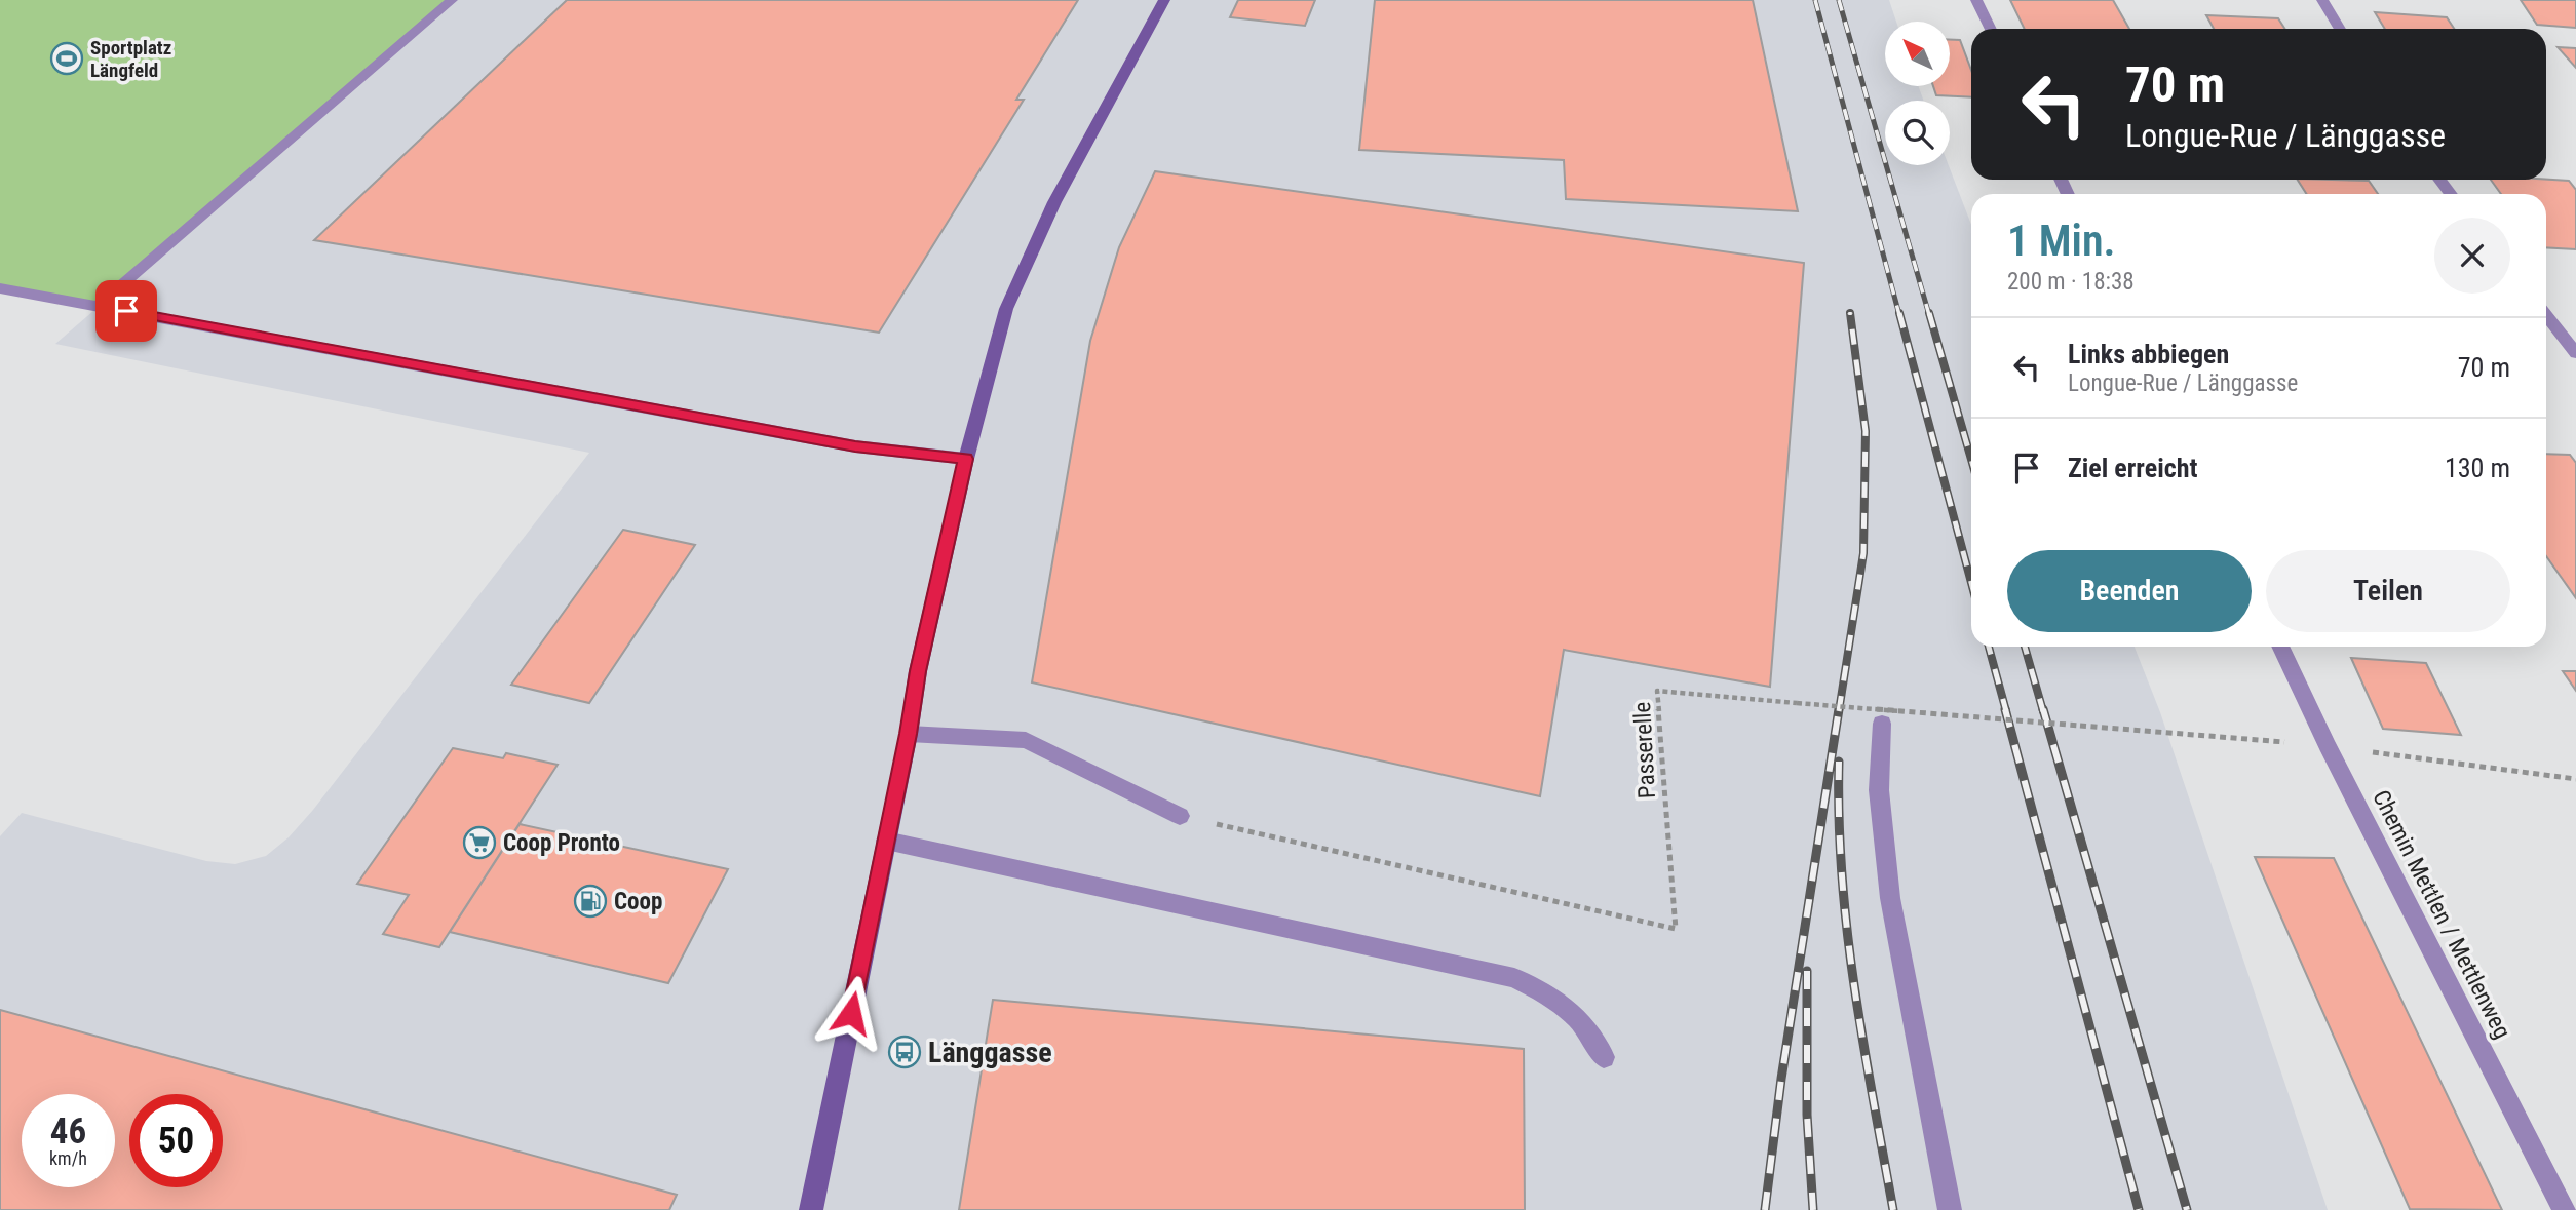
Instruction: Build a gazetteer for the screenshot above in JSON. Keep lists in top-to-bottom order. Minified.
{"streets":{"street":["Chemin Mettlen / Mettlenweg"],"path":["Passerelle"]},"places":{"sports":["Sportplatz Längfeld"],"supermarket":["Coop Pronto"],"fuel station":["Coop"],"bus stop":["Länggasse"]},"north":"top left","page":{"turn":["70 m","Longue-Rue / Länggasse"],"heading":["1 Min.","200 m · 18:38"],"list":[{"name":"Links abbiegen","note":"Longue-Rue / Länggasse","value":"70 m"},{"name":"Ziel erreicht","value":"130 m"}],"buttons":["Beenden","Teilen"],"speed":"46 km/h","limit":"50"}}
